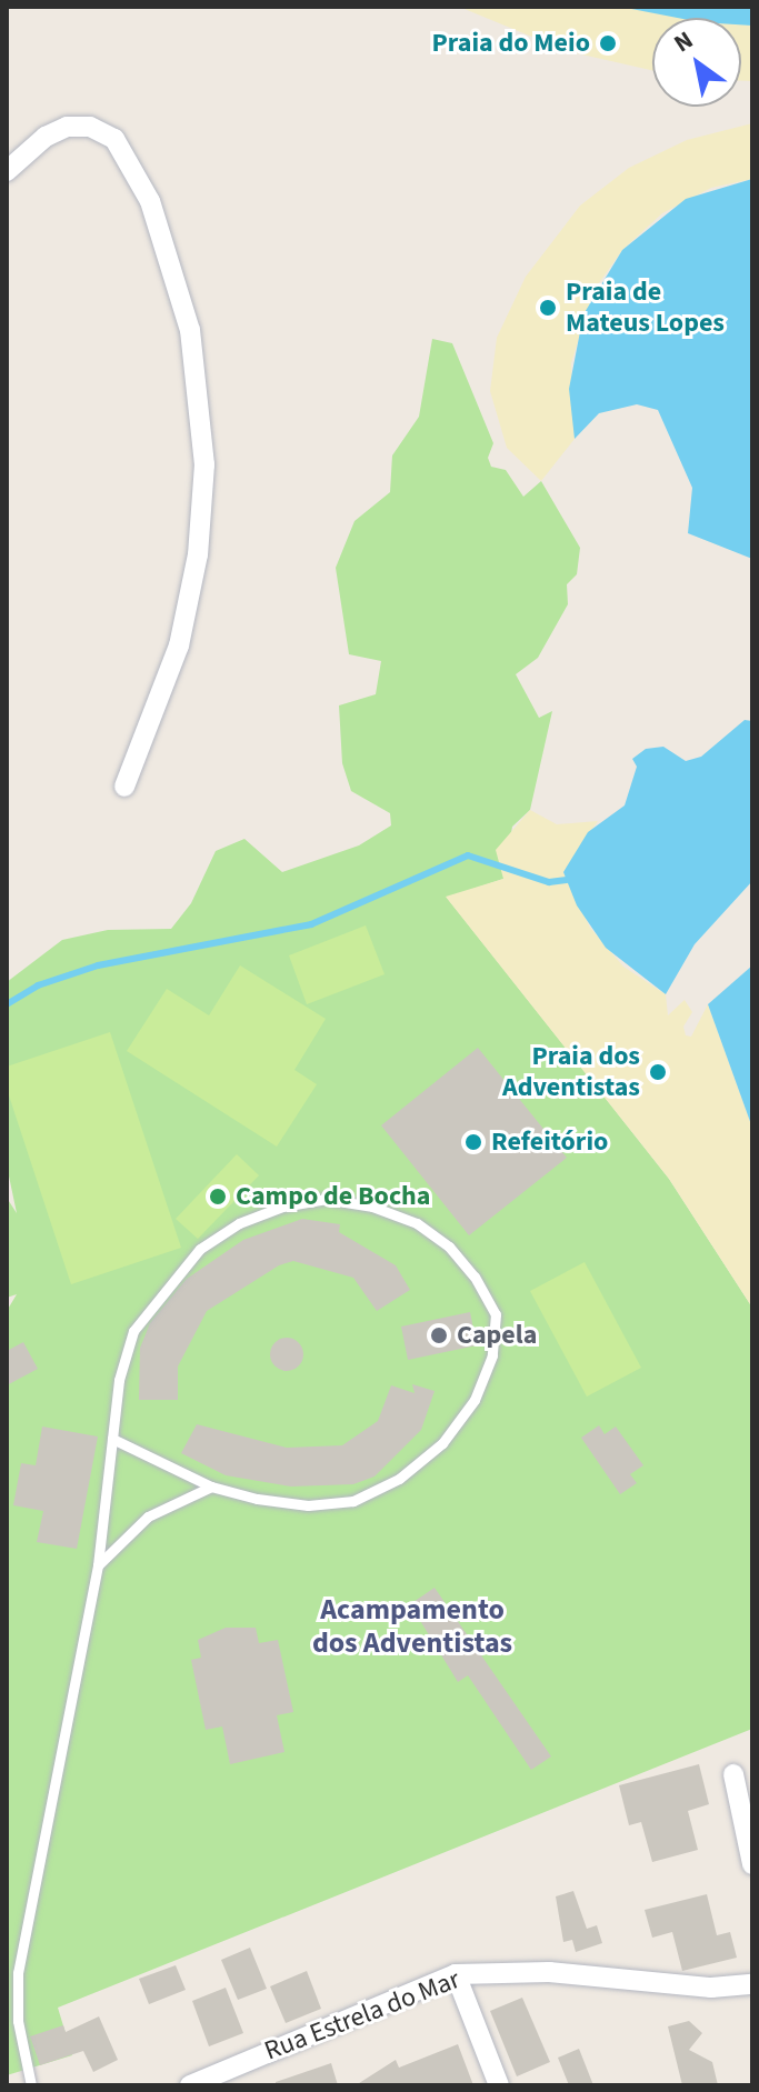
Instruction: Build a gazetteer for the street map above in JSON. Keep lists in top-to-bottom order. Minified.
{"streets":{"street":["Rua Estrela do Mar"]},"districts":["Acampamento dos Adventistas"],"places":["Praia do Meio","Praia de Mateus Lopes","Praia dos Adventistas","Refeitório","Campo de Bocha","Capela"],"north":"top left"}
